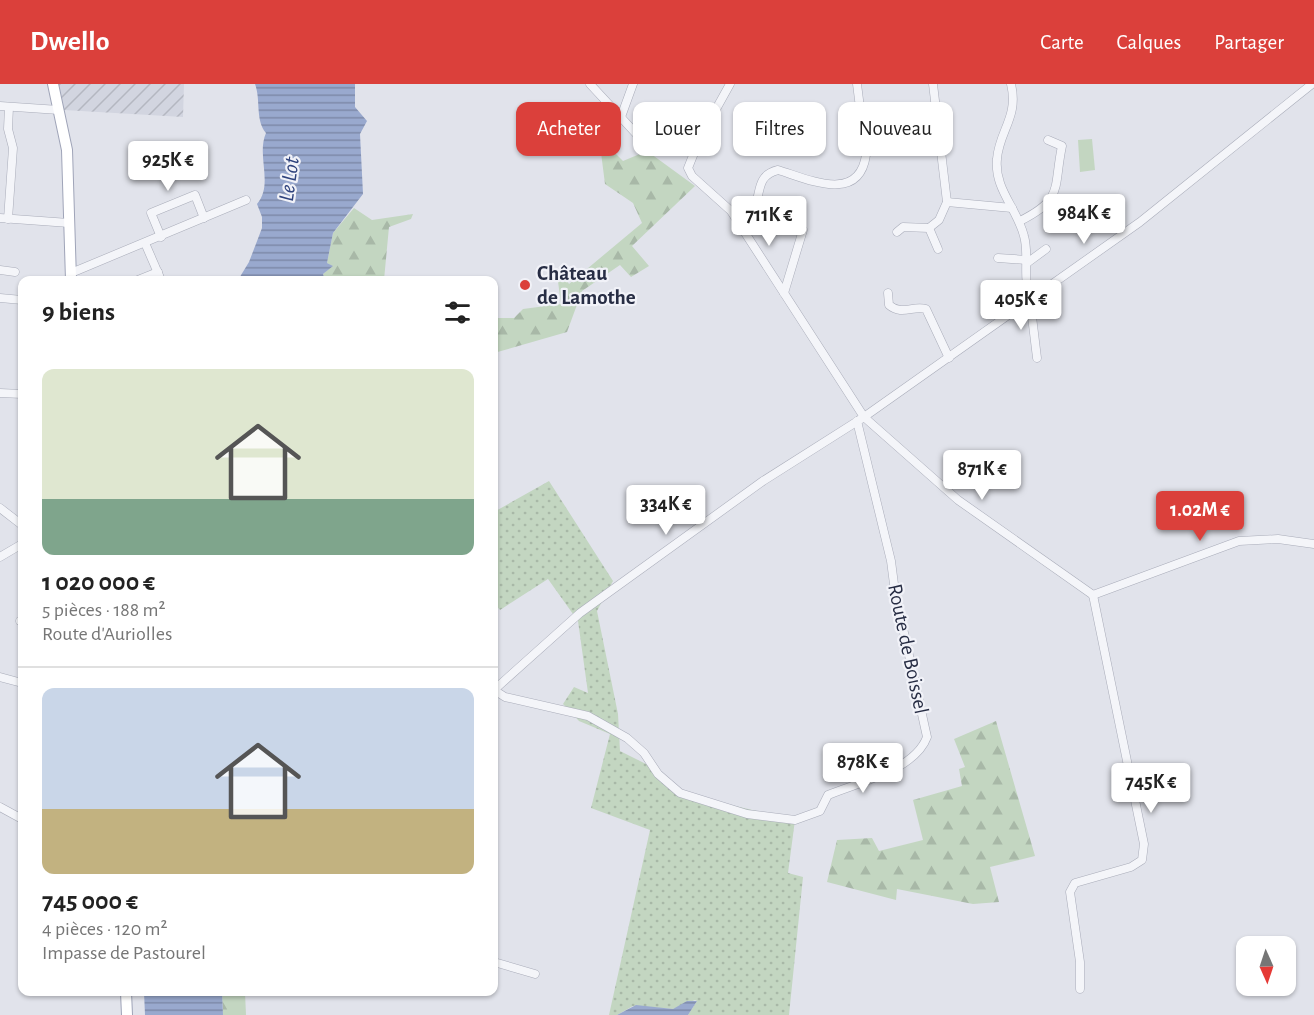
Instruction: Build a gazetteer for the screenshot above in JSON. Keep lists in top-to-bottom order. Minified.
{"streets":{"street":["Route de Boissel"]},"water":["Le Lot"],"places":["Château de Lamothe"],"north":"bottom","page":{"header":"Dwello","nav":["Carte","Calques","Partager"],"chip":["Acheter","Louer","Filtres","Nouveau"],"price":["925K €","984K €","711K €","405K €","871K €","334K €","1.02M €","878K €","745K €"],"heading":"9 biens","list":[{"name":"1 020 000 €","note":"5 pièces · 188 m² · Route d'Auriolles"},{"name":"745 000 €","note":"4 pièces · 120 m² · Impasse de Pastourel"}]}}
